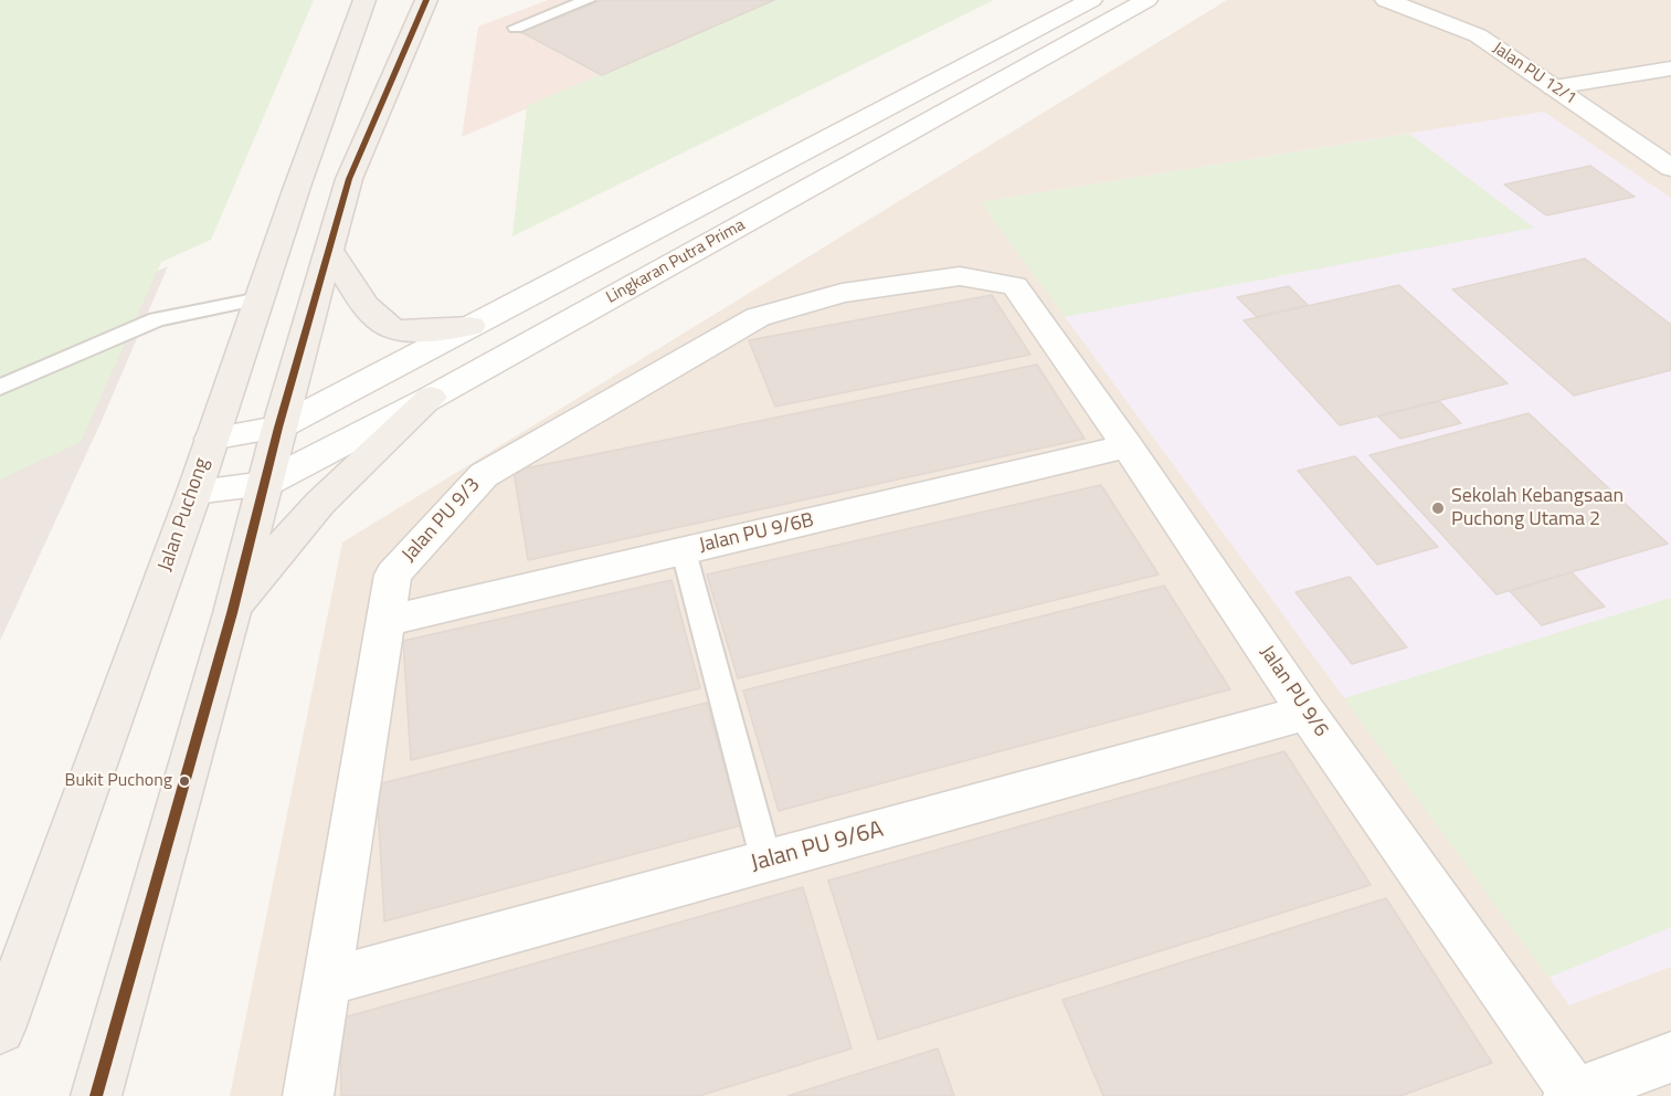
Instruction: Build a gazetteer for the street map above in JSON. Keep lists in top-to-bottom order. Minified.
{"streets":{"main road":["Jalan Puchong"],"street":["Jalan PU 12/1","Lingkaran Putra Prima","Jalan PU 9/3","Jalan PU 9/6B","Jalan PU 9/6","Jalan PU 9/6A"]},"crossings":[["Lingkaran Putra Prima","Jalan Puchong"],["Jalan PU 9/3","Jalan PU 9/6B"],["Jalan PU 9/3","Jalan PU 9/6"],["Jalan PU 9/3","Jalan PU 9/6A"],["Jalan PU 9/6B","Jalan PU 9/6"],["Jalan PU 9/6","Jalan PU 9/6A"]],"places":["Sekolah Kebangsaan Puchong Utama 2","Bukit Puchong"]}
